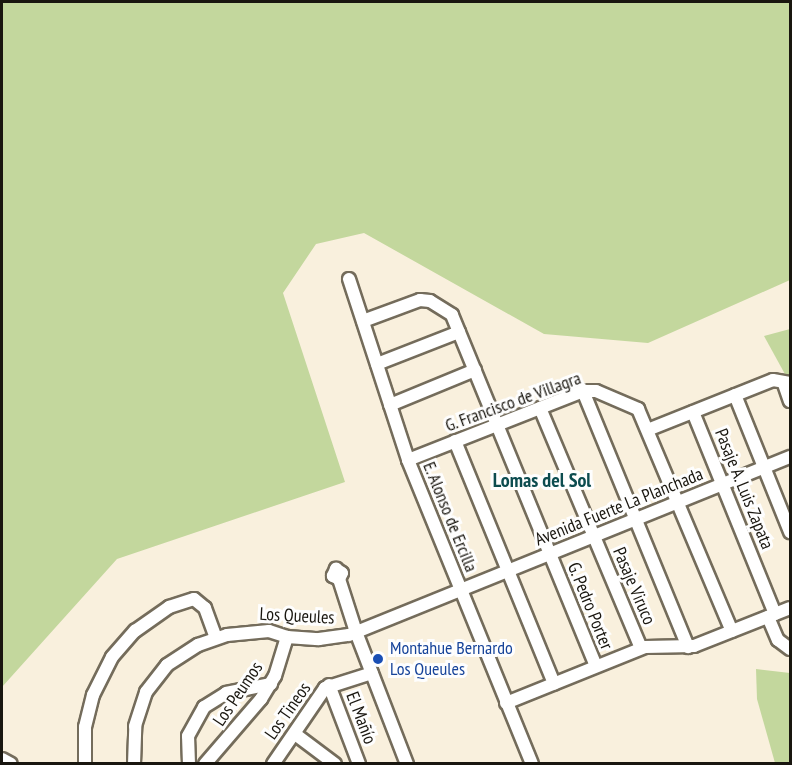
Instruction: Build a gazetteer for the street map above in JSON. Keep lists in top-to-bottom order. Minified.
{"streets":{"street":["G. Francisco de Villagra","Pasaje A. Luis Zapata","Avenida Fuerte La Planchada","E. Alonso de Ercilla","Pasaje Viruco","G. Pedro Porter","Los Queules","Los Peumos","Los Tineos","El Mañío"]},"crossings":[["G. Francisco de Villagra","Avenida Fuerte La Planchada"],["G. Francisco de Villagra","E. Alonso de Ercilla"],["G. Francisco de Villagra","Pasaje Viruco"],["G. Francisco de Villagra","G. Pedro Porter"],["Pasaje A. Luis Zapata","Avenida Fuerte La Planchada"],["Avenida Fuerte La Planchada","E. Alonso de Ercilla"],["Avenida Fuerte La Planchada","Pasaje Viruco"],["Avenida Fuerte La Planchada","G. Pedro Porter"],["Avenida Fuerte La Planchada","Los Queules"],["E. Alonso de Ercilla","G. Pedro Porter"],["E. Alonso de Ercilla","Los Queules"],["Los Queules","Los Peumos"],["Los Tineos","El Mañío"]],"districts":["Lomas del Sol"],"places":["Montahue Bernardo Los Queules"]}
